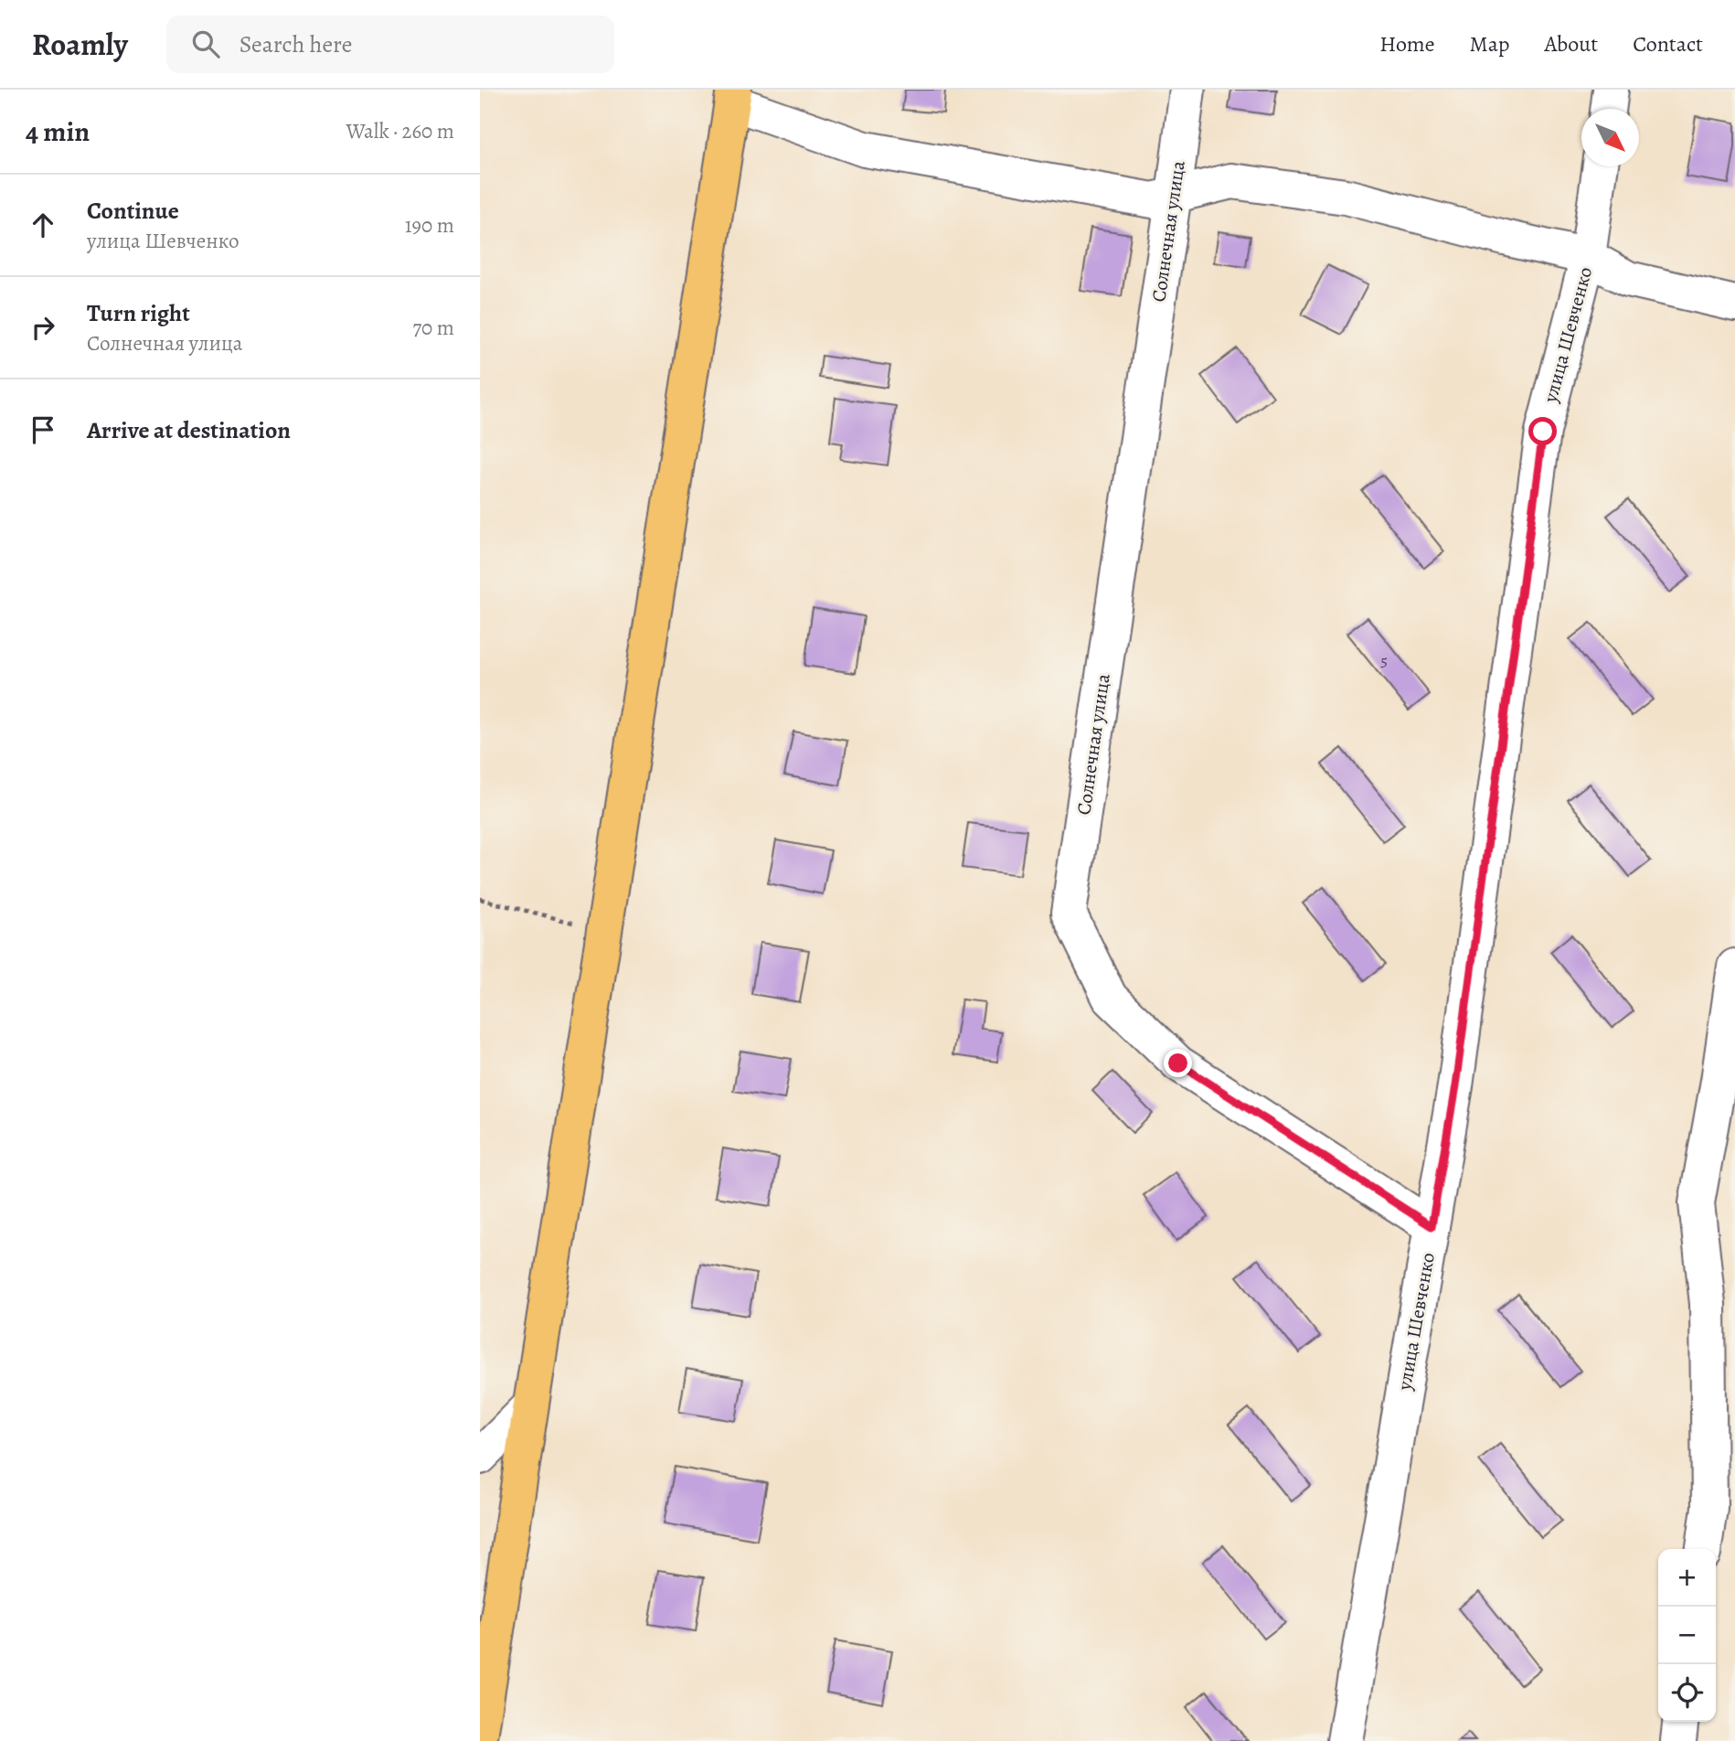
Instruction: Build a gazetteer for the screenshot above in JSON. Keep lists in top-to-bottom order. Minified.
{"streets":{"street":["Солнечная улица","улица Шевченко"]},"crossings":[["Солнечная улица","улица Шевченко"]],"house_numbers":["5"],"north":"bottom right","page":{"header":"Roamly","search":"Search here","nav":["Home","Map","About","Contact"],"heading":["4 min","Walk · 260 m"],"list":[["Continue","улица Шевченко","190 m"],["Turn right","Солнечная улица","70 m"],"Arrive at destination"],"map_buttons":["+","−"]}}
